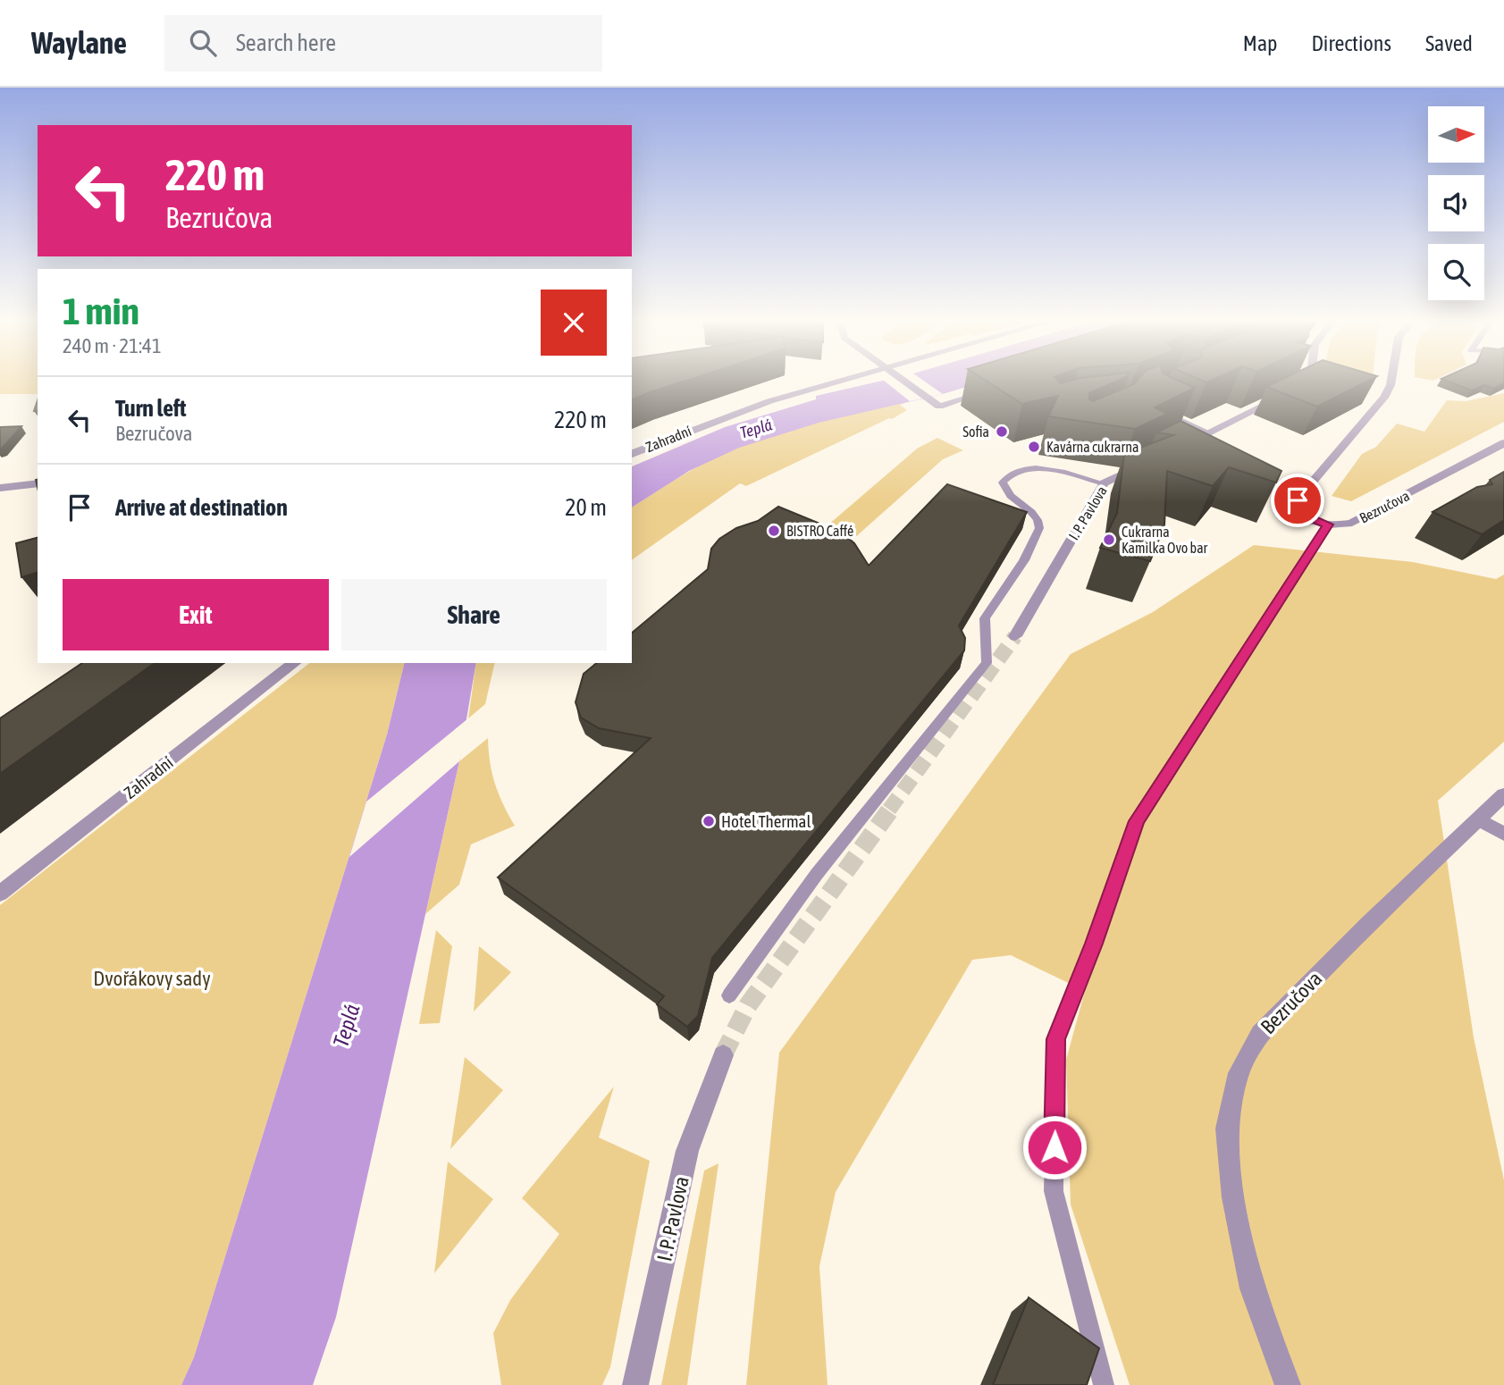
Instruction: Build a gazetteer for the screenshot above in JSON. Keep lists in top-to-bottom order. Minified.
{"streets":{"street":["Zahradní","Bezručova","I. P. Pavlova"]},"water":["Teplá"],"parks":["Dvořákovy sady"],"places":["Sofia","Kavárna cukrarna","BISTRO Caffé","Cukrarna Kamilka Ovo bar","Hotel Thermal"],"north":"right","page":{"header":"Waylane","search":"Search here","nav":["Map","Directions","Saved"],"turn":["220 m","Bezručova"],"heading":["1 min","240 m · 21:41"],"list":[{"name":"Turn left","note":"Bezručova","value":"220 m"},{"name":"Arrive at destination","value":"20 m"}],"buttons":["Exit","Share"]}}
